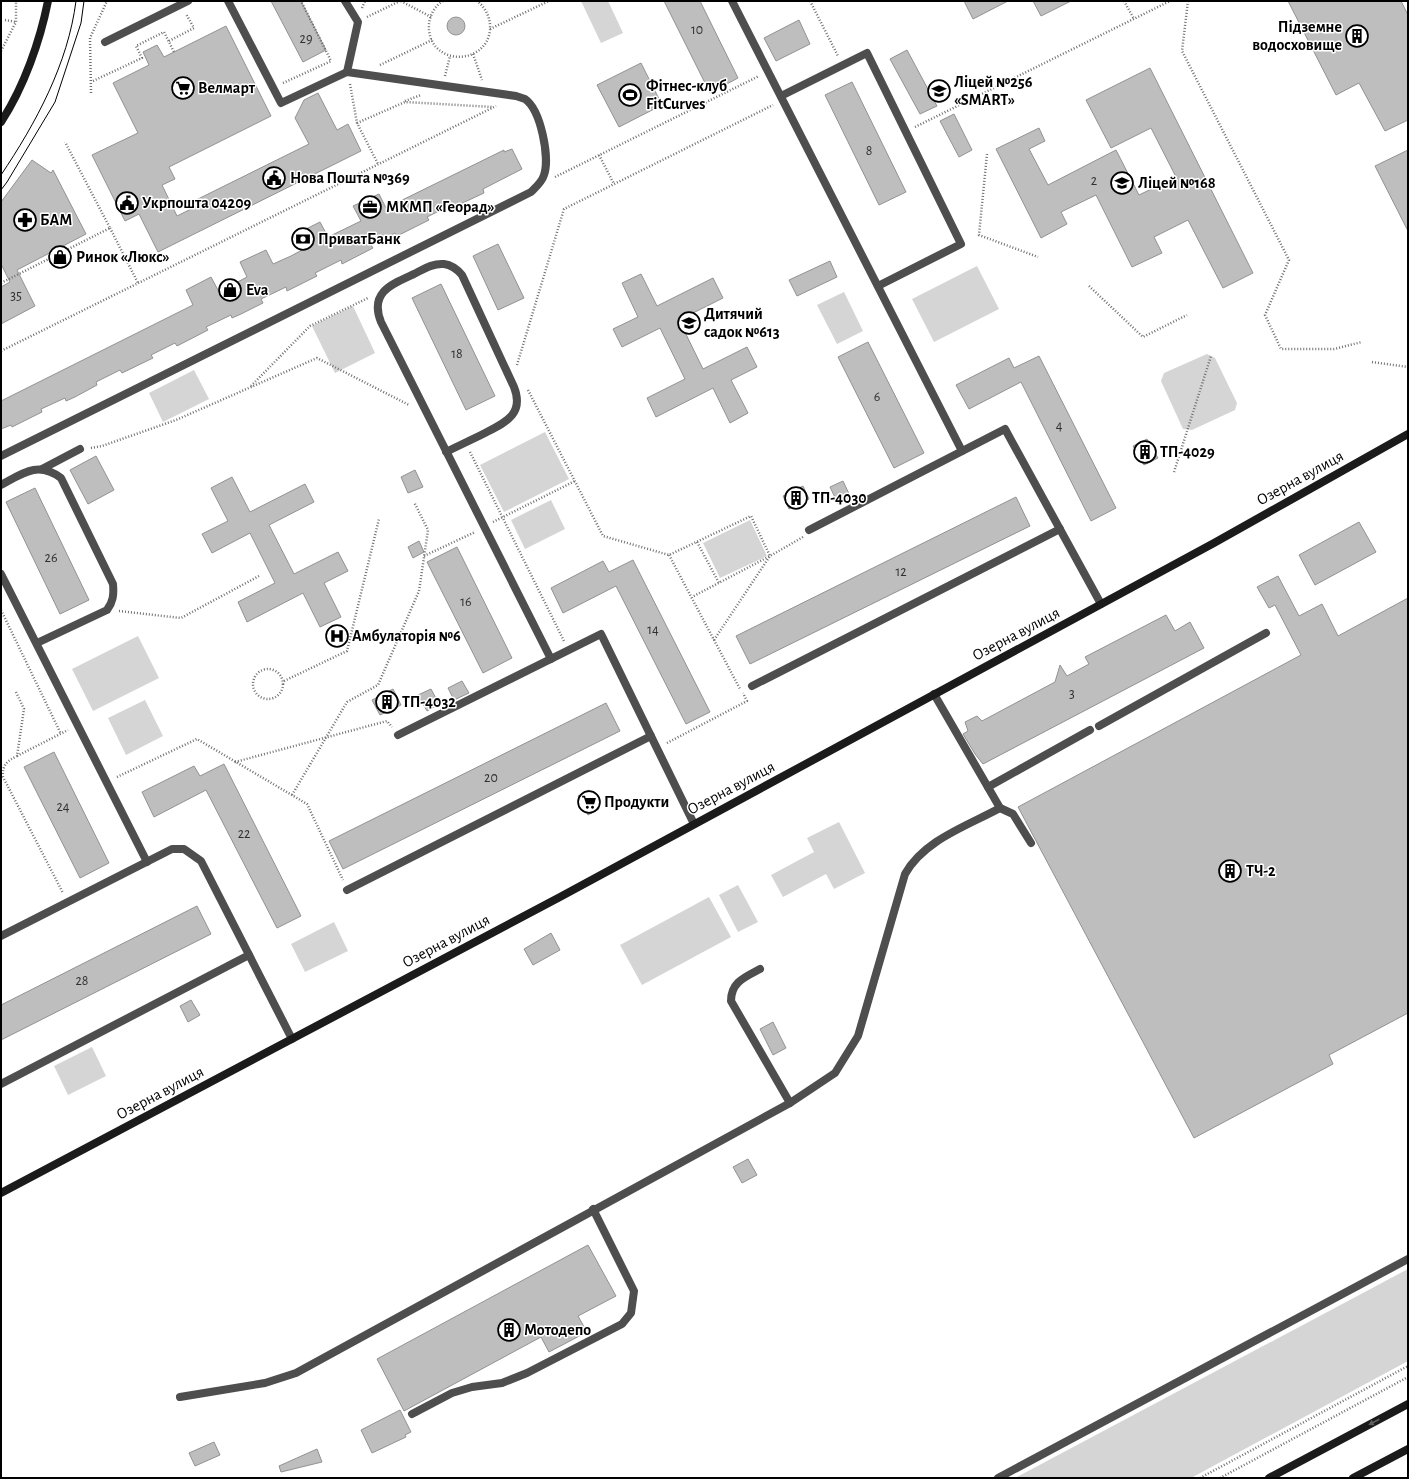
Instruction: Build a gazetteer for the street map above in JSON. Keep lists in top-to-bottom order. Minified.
{"streets":{"street":["Озерна вулиця"]},"places":{"building":["Підземне водосховище","ТП-4029","ТП-4030","ТП-4032","ТЧ-2","Мотодепо"],"supermarket":["Велмарт","Продукти"],"school or university":["Ліцей №256 «SMART»","Ліцей №168","Дитячий садок №613"],"sports":["Фітнес-клуб FitCurves"],"public building":["Нова Пошта №369","Укрпошта 04209"],"office":["МКМП «Георад»"],"pharmacy":["БАМ"],"bank":["ПриватБанк"],"shop":["Ринок «Люкс»","Eva"],"hospital":["Амбулаторія №6"]},"house_numbers":["10","29","8","2","35","18","6","4","26","12","16","14","3","20","24","22","28"]}
